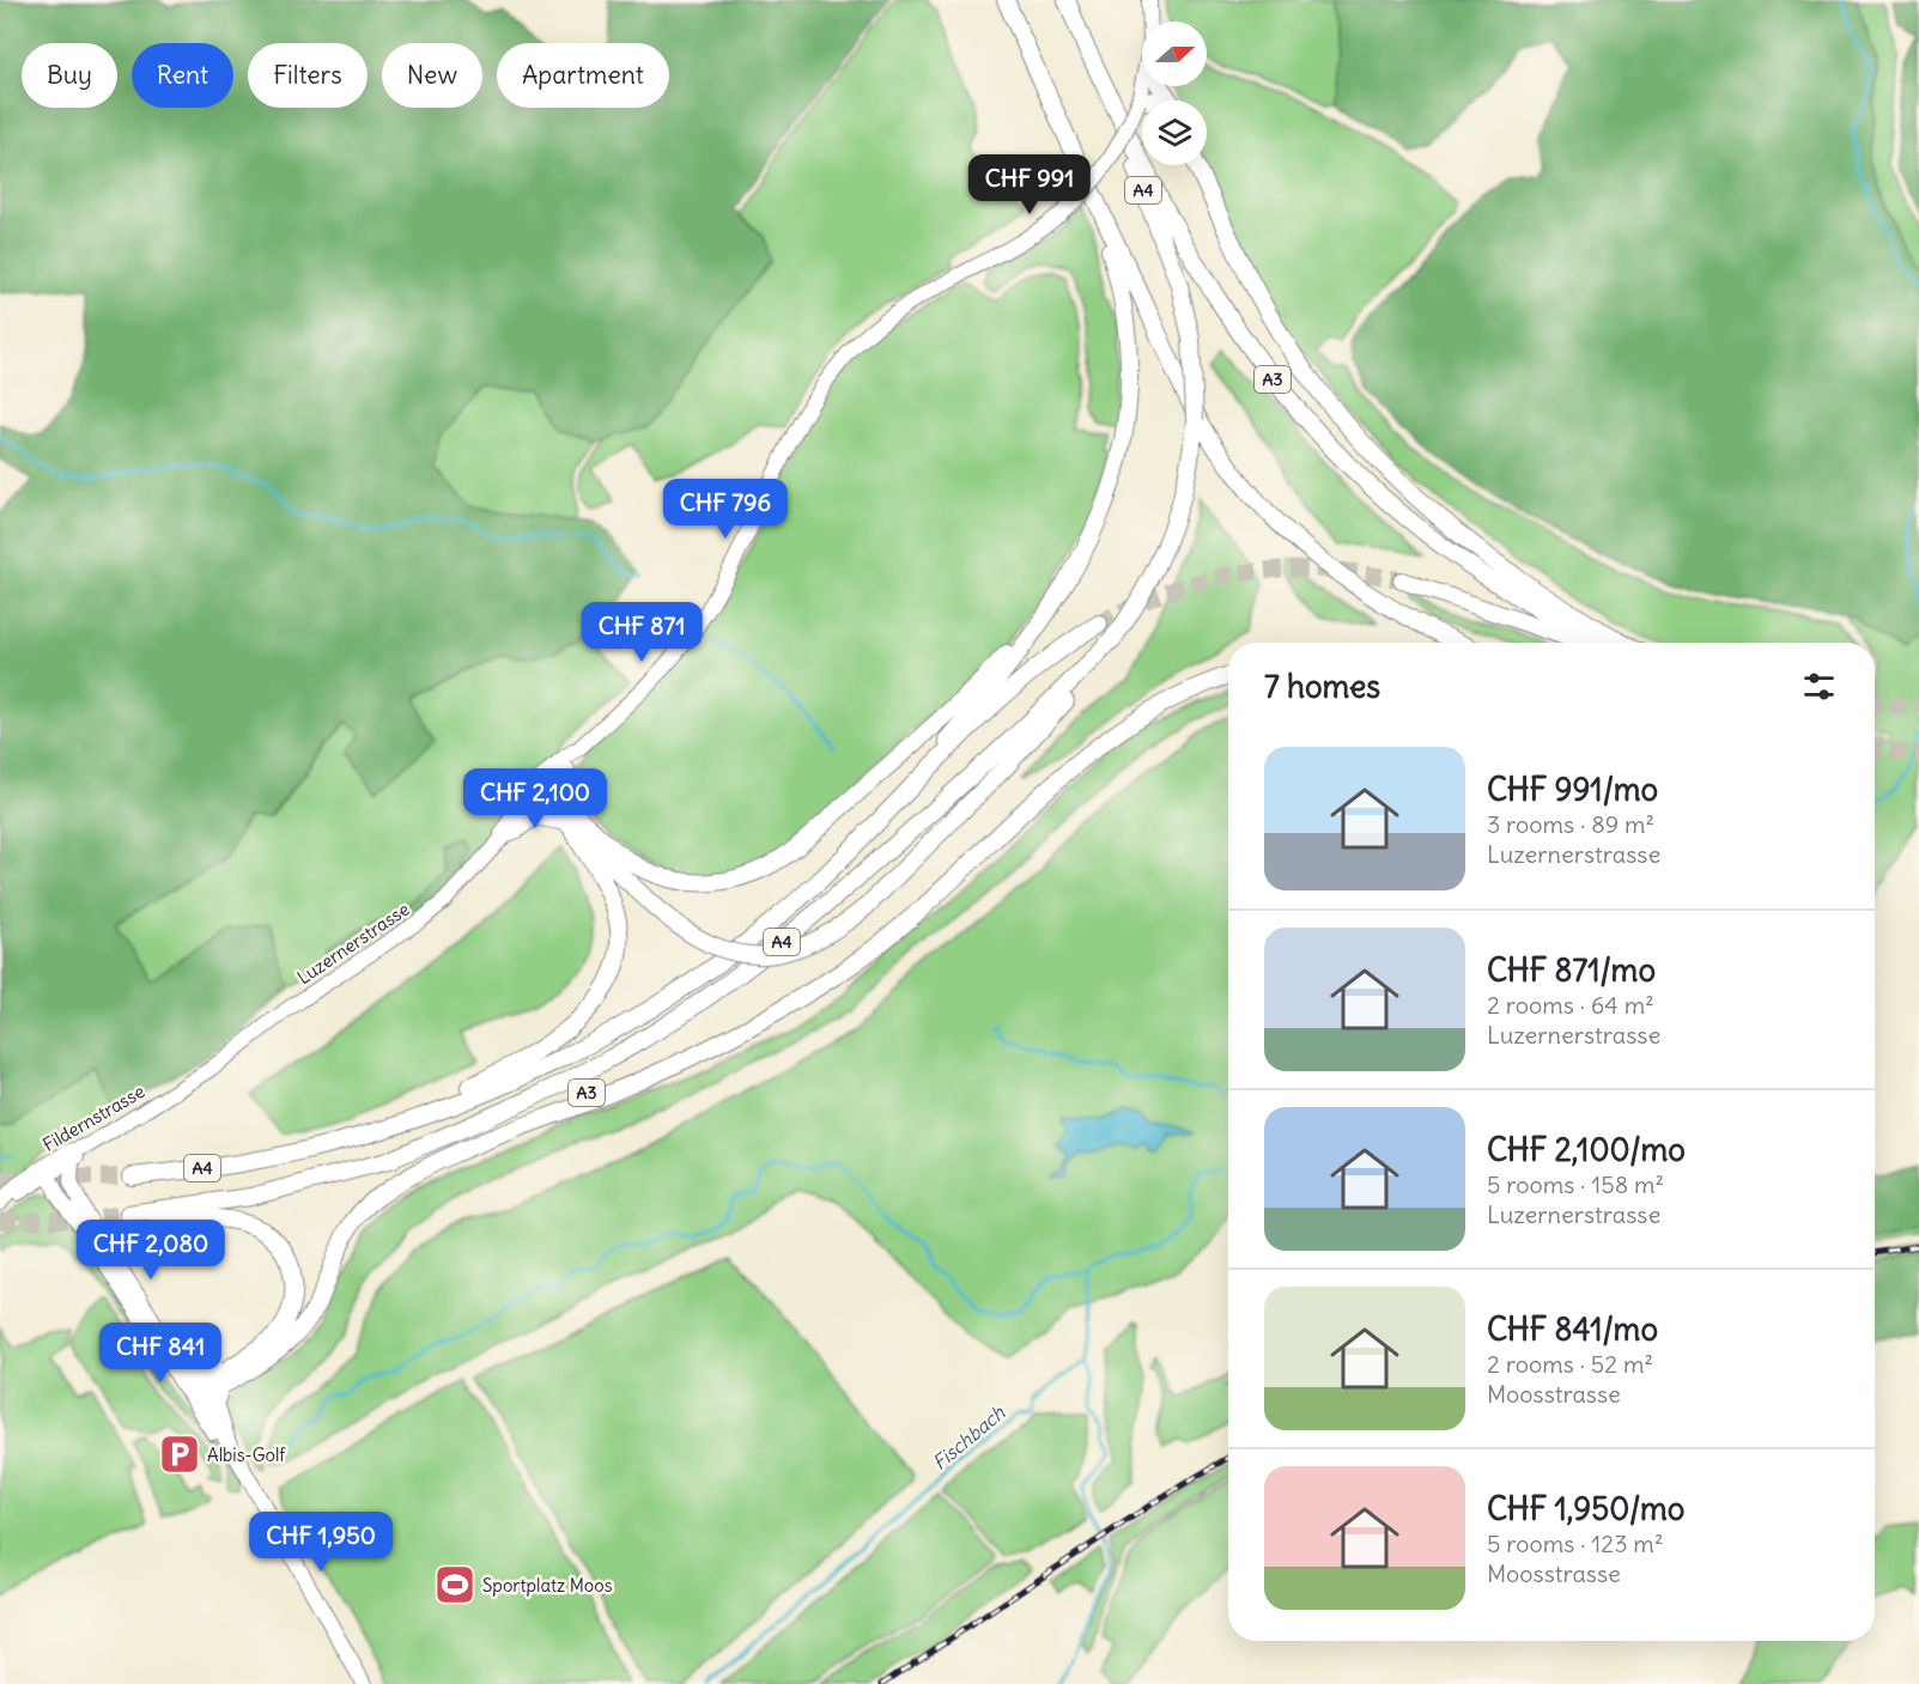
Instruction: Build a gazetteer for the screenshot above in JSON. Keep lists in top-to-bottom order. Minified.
{"streets":{"highway":["A4","A3"],"main road":["Luzernerstrasse","Fildernstrasse"]},"crossings":[["A4","A3"],["Luzernerstrasse","Fildernstrasse"]],"water":["Fischbach"],"places":{"parking":["Albis-Golf"],"sports":["Sportplatz Moos"]},"north":"right","page":{"chip":["Buy","Rent","Filters","New","Apartment"],"price":["CHF 991","CHF 796","CHF 871","CHF 2,100","CHF 2,080","CHF 841","CHF 1,950"],"heading":"7 homes","list":[{"name":"CHF 991/mo","note":"3 rooms · 89 m² · Luzernerstrasse"},{"name":"CHF 871/mo","note":"2 rooms · 64 m² · Luzernerstrasse"},{"name":"CHF 2,100/mo","note":"5 rooms · 158 m² · Luzernerstrasse"},{"name":"CHF 841/mo","note":"2 rooms · 52 m² · Moosstrasse"},{"name":"CHF 1,950/mo","note":"5 rooms · 123 m² · Moosstrasse"}]}}
